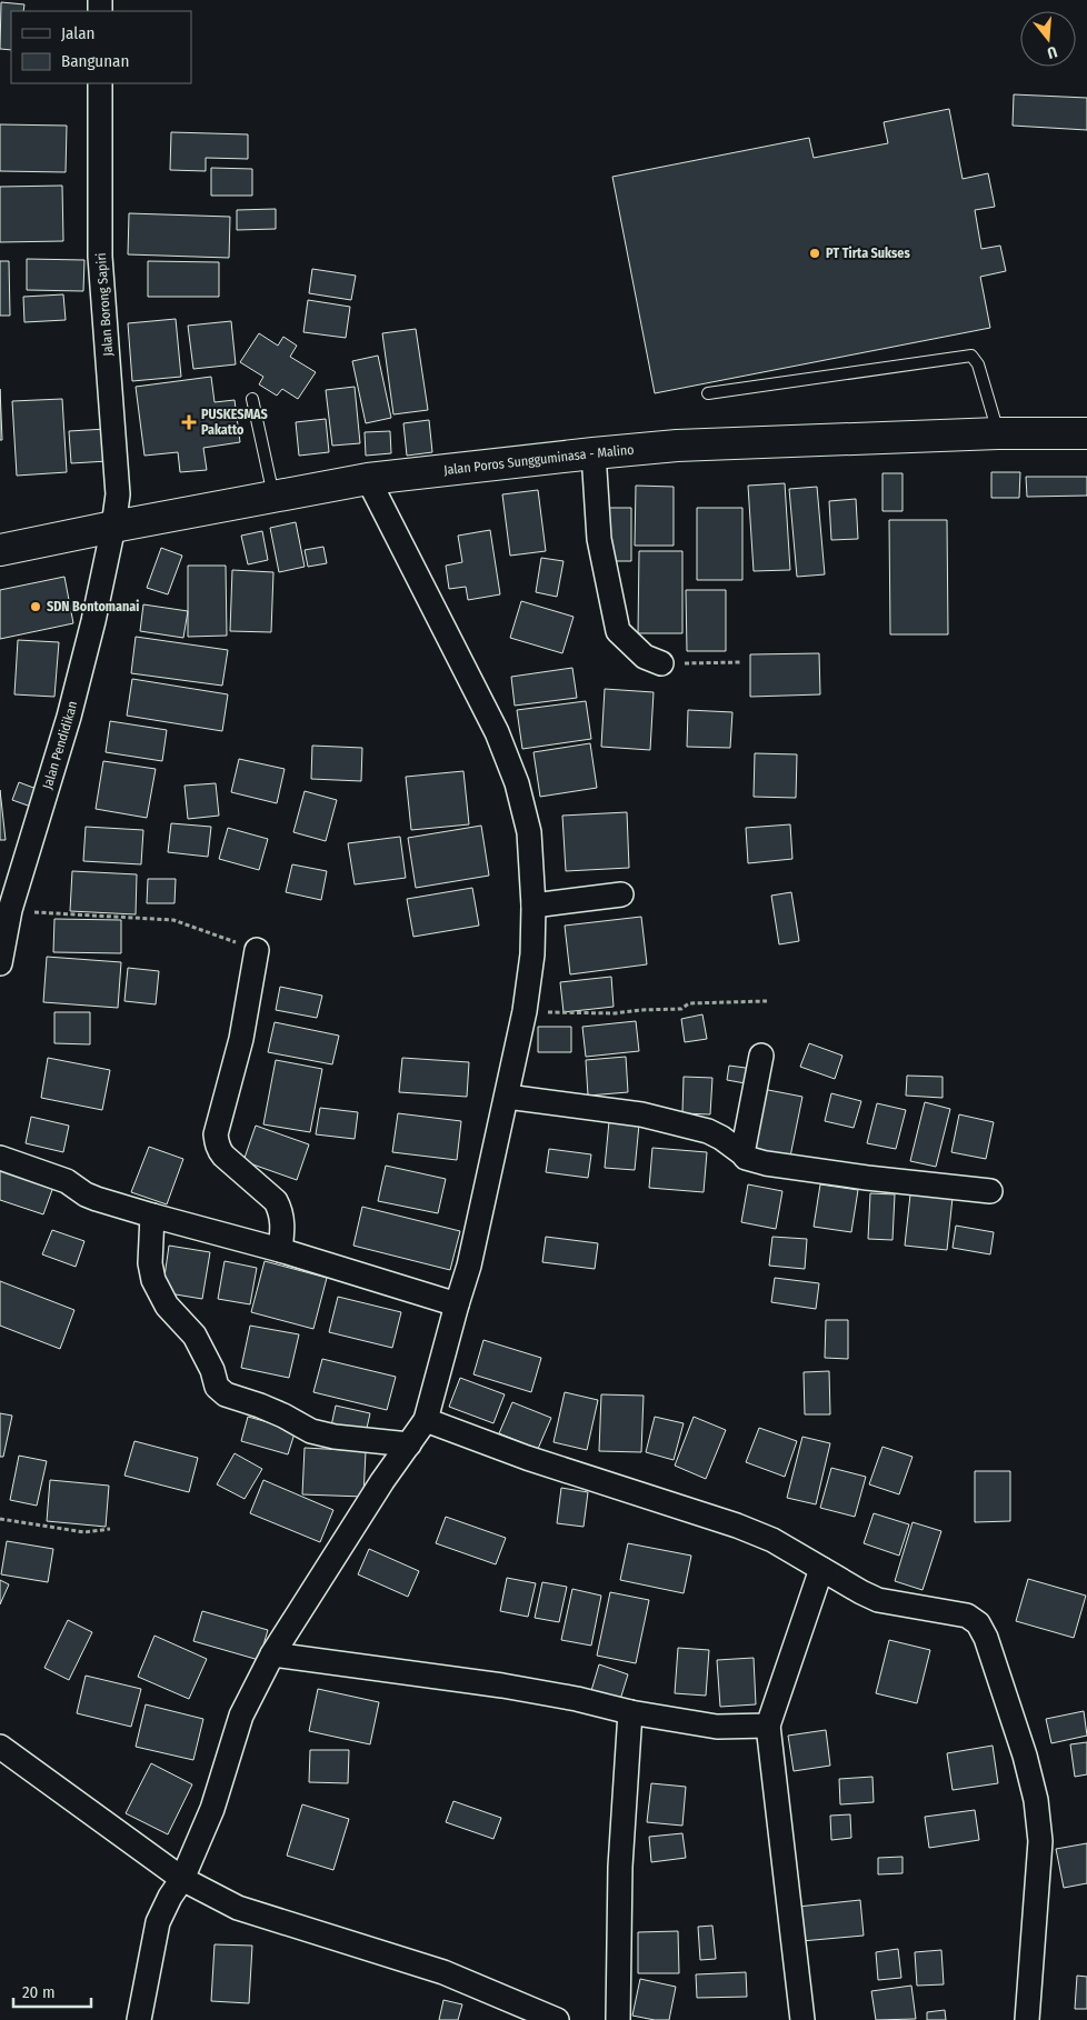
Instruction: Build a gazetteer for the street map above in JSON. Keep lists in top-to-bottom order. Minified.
{"streets":{"main road":["Jalan Poros Sungguminasa - Malino"],"street":["Jalan Borong Sapiri","Jalan Pendidikan"]},"crossings":[["Jalan Borong Sapiri","Jalan Poros Sungguminasa - Malino"],["Jalan Borong Sapiri","Jalan Pendidikan"],["Jalan Poros Sungguminasa - Malino","Jalan Pendidikan"]],"places":{"other":["PT Tirta Sukses","SDN Bontomanai"],"health":["PUSKESMAS Pakatto"]},"legend":["Jalan","Bangunan"],"scale_bar":"20 m","north":"bottom"}
